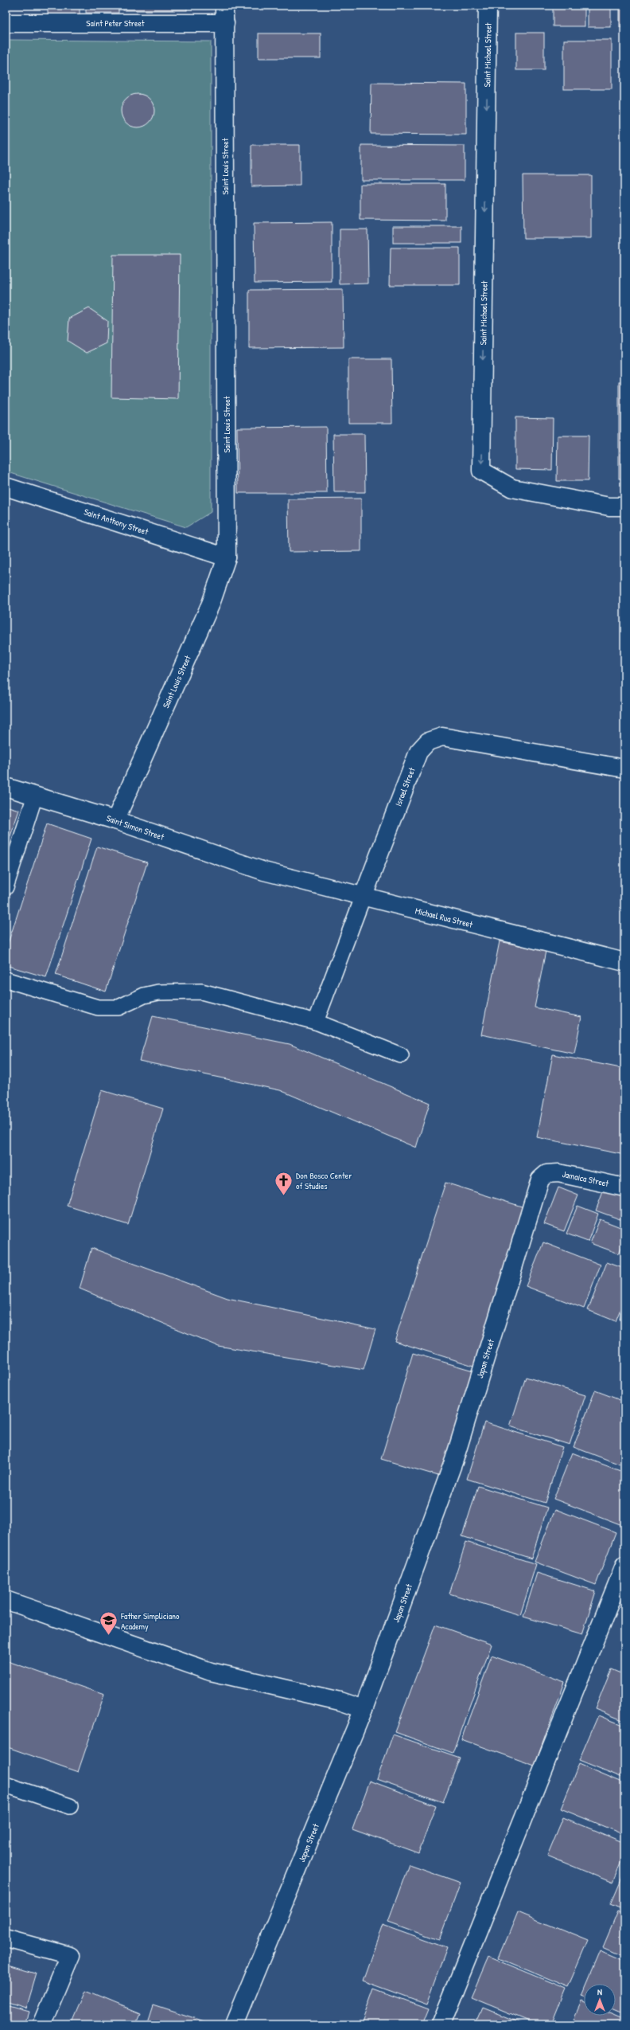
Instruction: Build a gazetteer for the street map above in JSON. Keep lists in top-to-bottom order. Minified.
{"streets":{"street":["Saint Peter Street","Saint Michael Street","Saint Louis Street","Saint Anthony Street","Israel Street","Saint Simon Street","Michael Rua Street","Jamaica Street","Japan Street"]},"crossings":[["Saint Peter Street","Saint Louis Street"],["Saint Louis Street","Saint Anthony Street"],["Saint Louis Street","Saint Simon Street"],["Israel Street","Michael Rua Street"],["Saint Simon Street","Michael Rua Street"],["Jamaica Street","Japan Street"]],"one_way":["Saint Michael Street"],"places":{"church":["Don Bosco Center of Studies"],"school or university":["Father Simpliciano Academy"]},"north":"top"}
